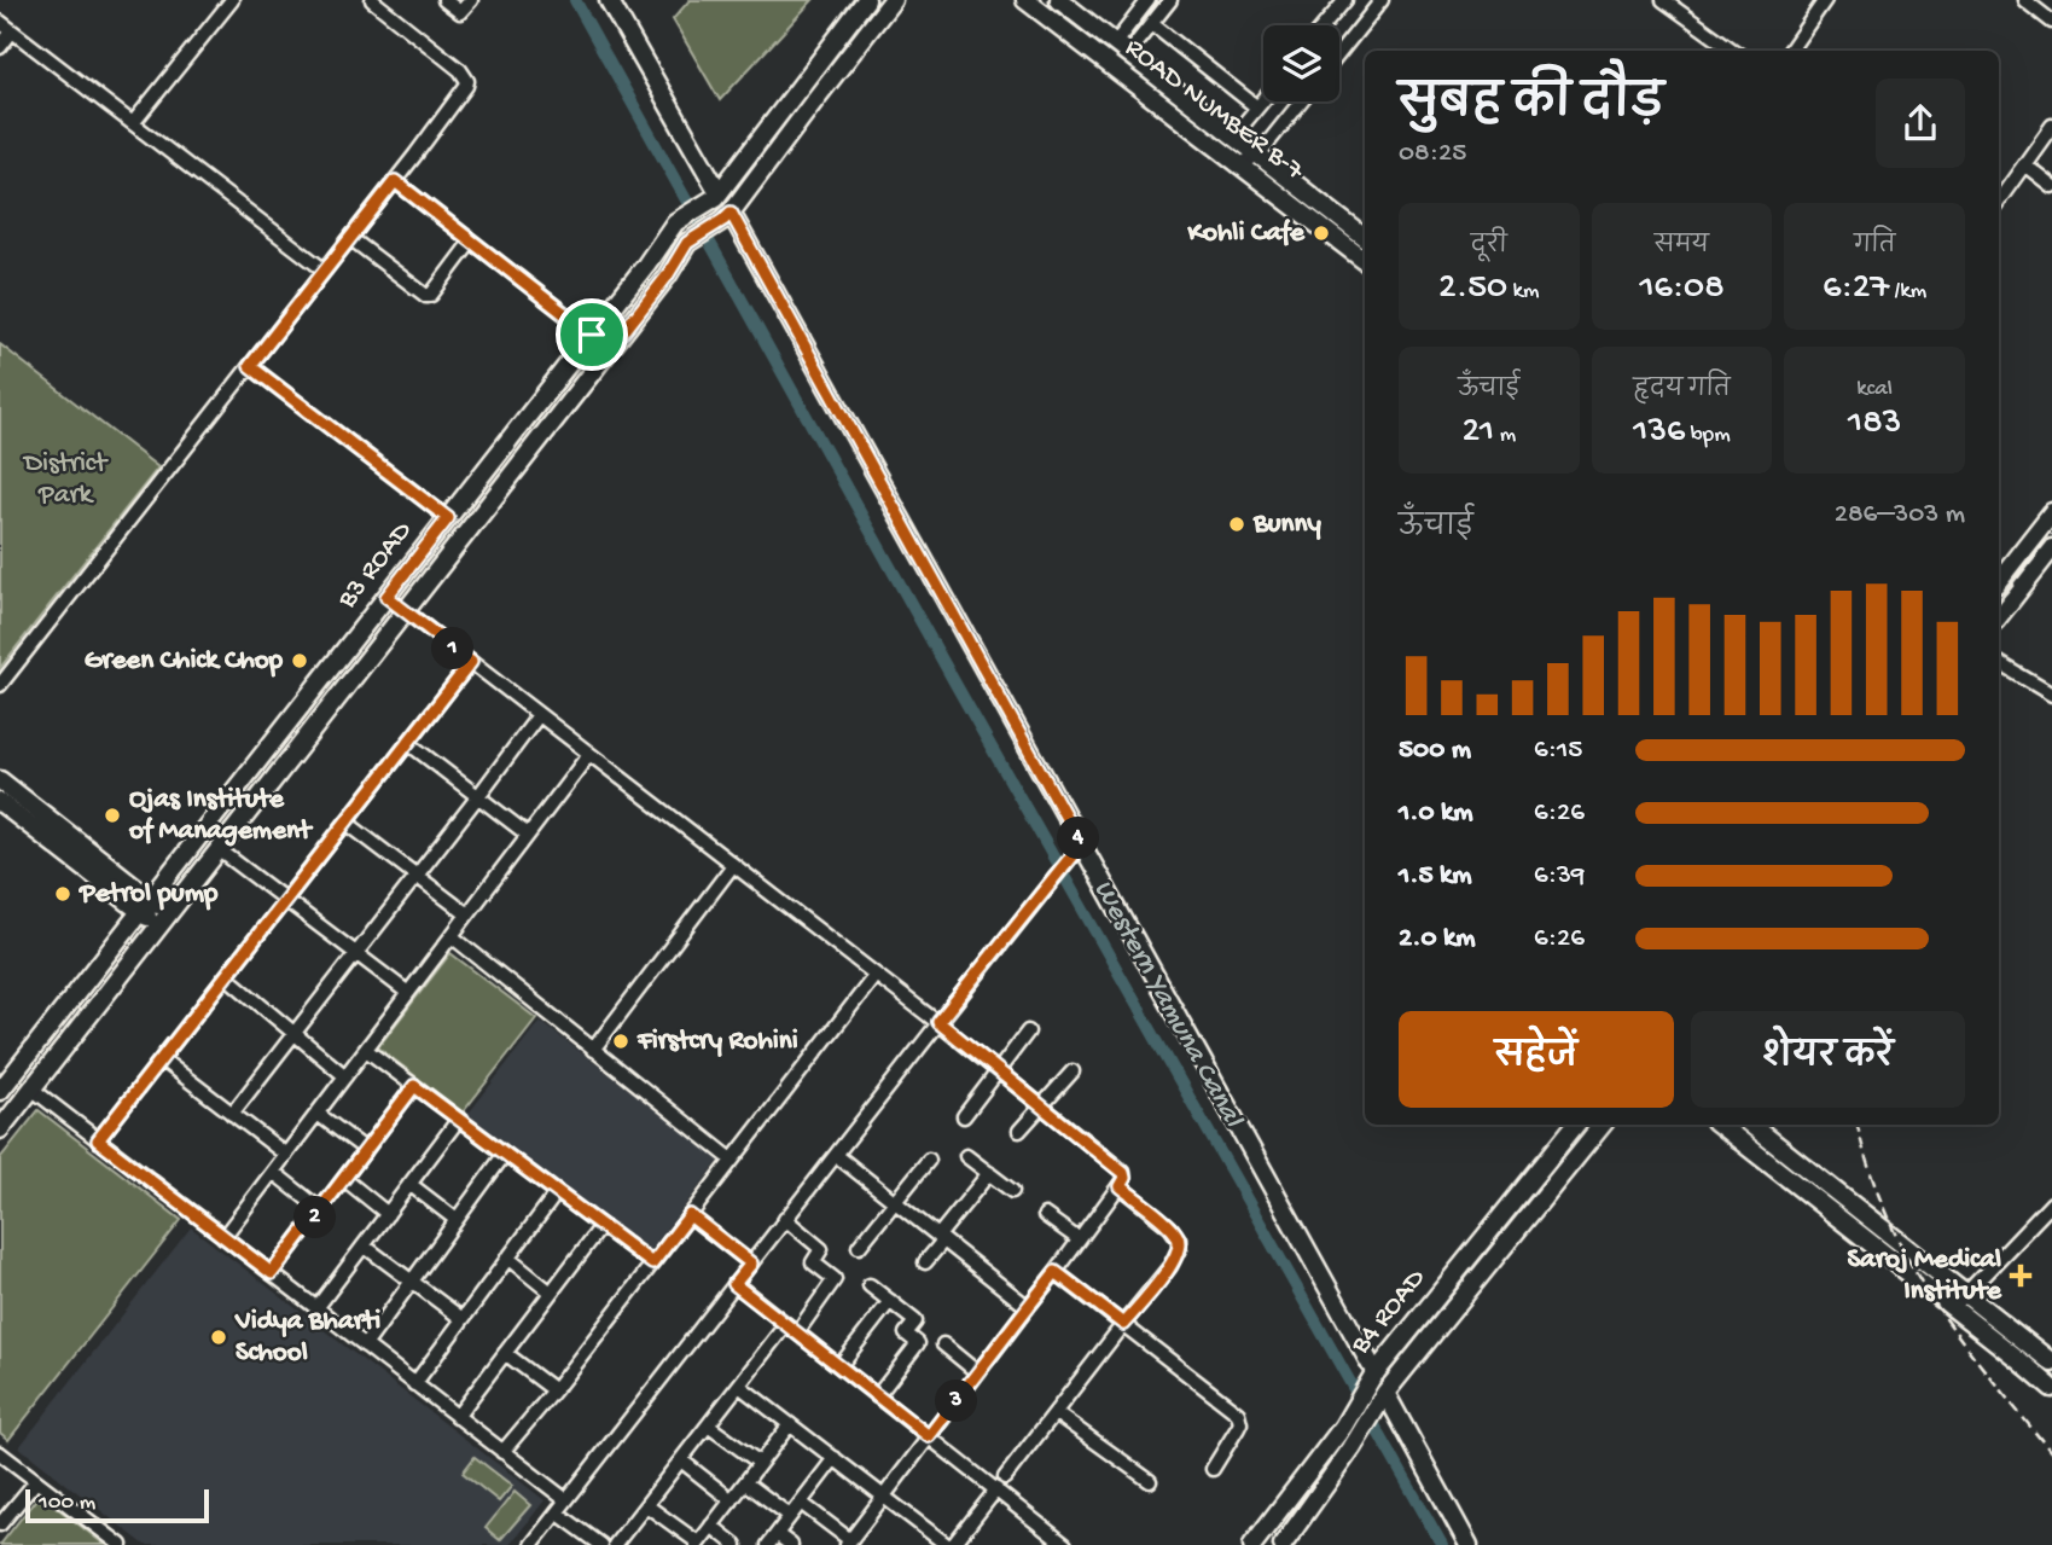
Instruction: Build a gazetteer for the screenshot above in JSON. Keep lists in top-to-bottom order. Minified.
{"streets":{"street":["ROAD NUMBER B-7","B3 ROAD","B4 ROAD"]},"water":["Western Yamuna Canal"],"parks":["District Park"],"places":{"other":["Kohli Cafe","Bunny","Green Chick Chop","Ojas Institute of Management","Petrol pump","Firstcry Rohini","Vidya Bharti School"],"health":["Saroj Medical Institute"]},"scale_bar":"100 m","page":{"heading":["सुबह की दौड़","08:25"],"stats":[["दूरी","2.50 km"],["समय","16:08"],["गति","6:27 /km"],["ऊँचाई","21 m"],["हृदय गति","136 bpm"],["kcal","183"]],"chart":["ऊँचाई","286–303 m"],"pins":["1","4","2","3"],"list":[{"name":"500 m","note":"6:15"},{"name":"1.0 km","note":"6:26"},{"name":"1.5 km","note":"6:39"},{"name":"2.0 km","note":"6:26"}],"buttons":["सहेजें","शेयर करें"],"scale":"100 m"}}
